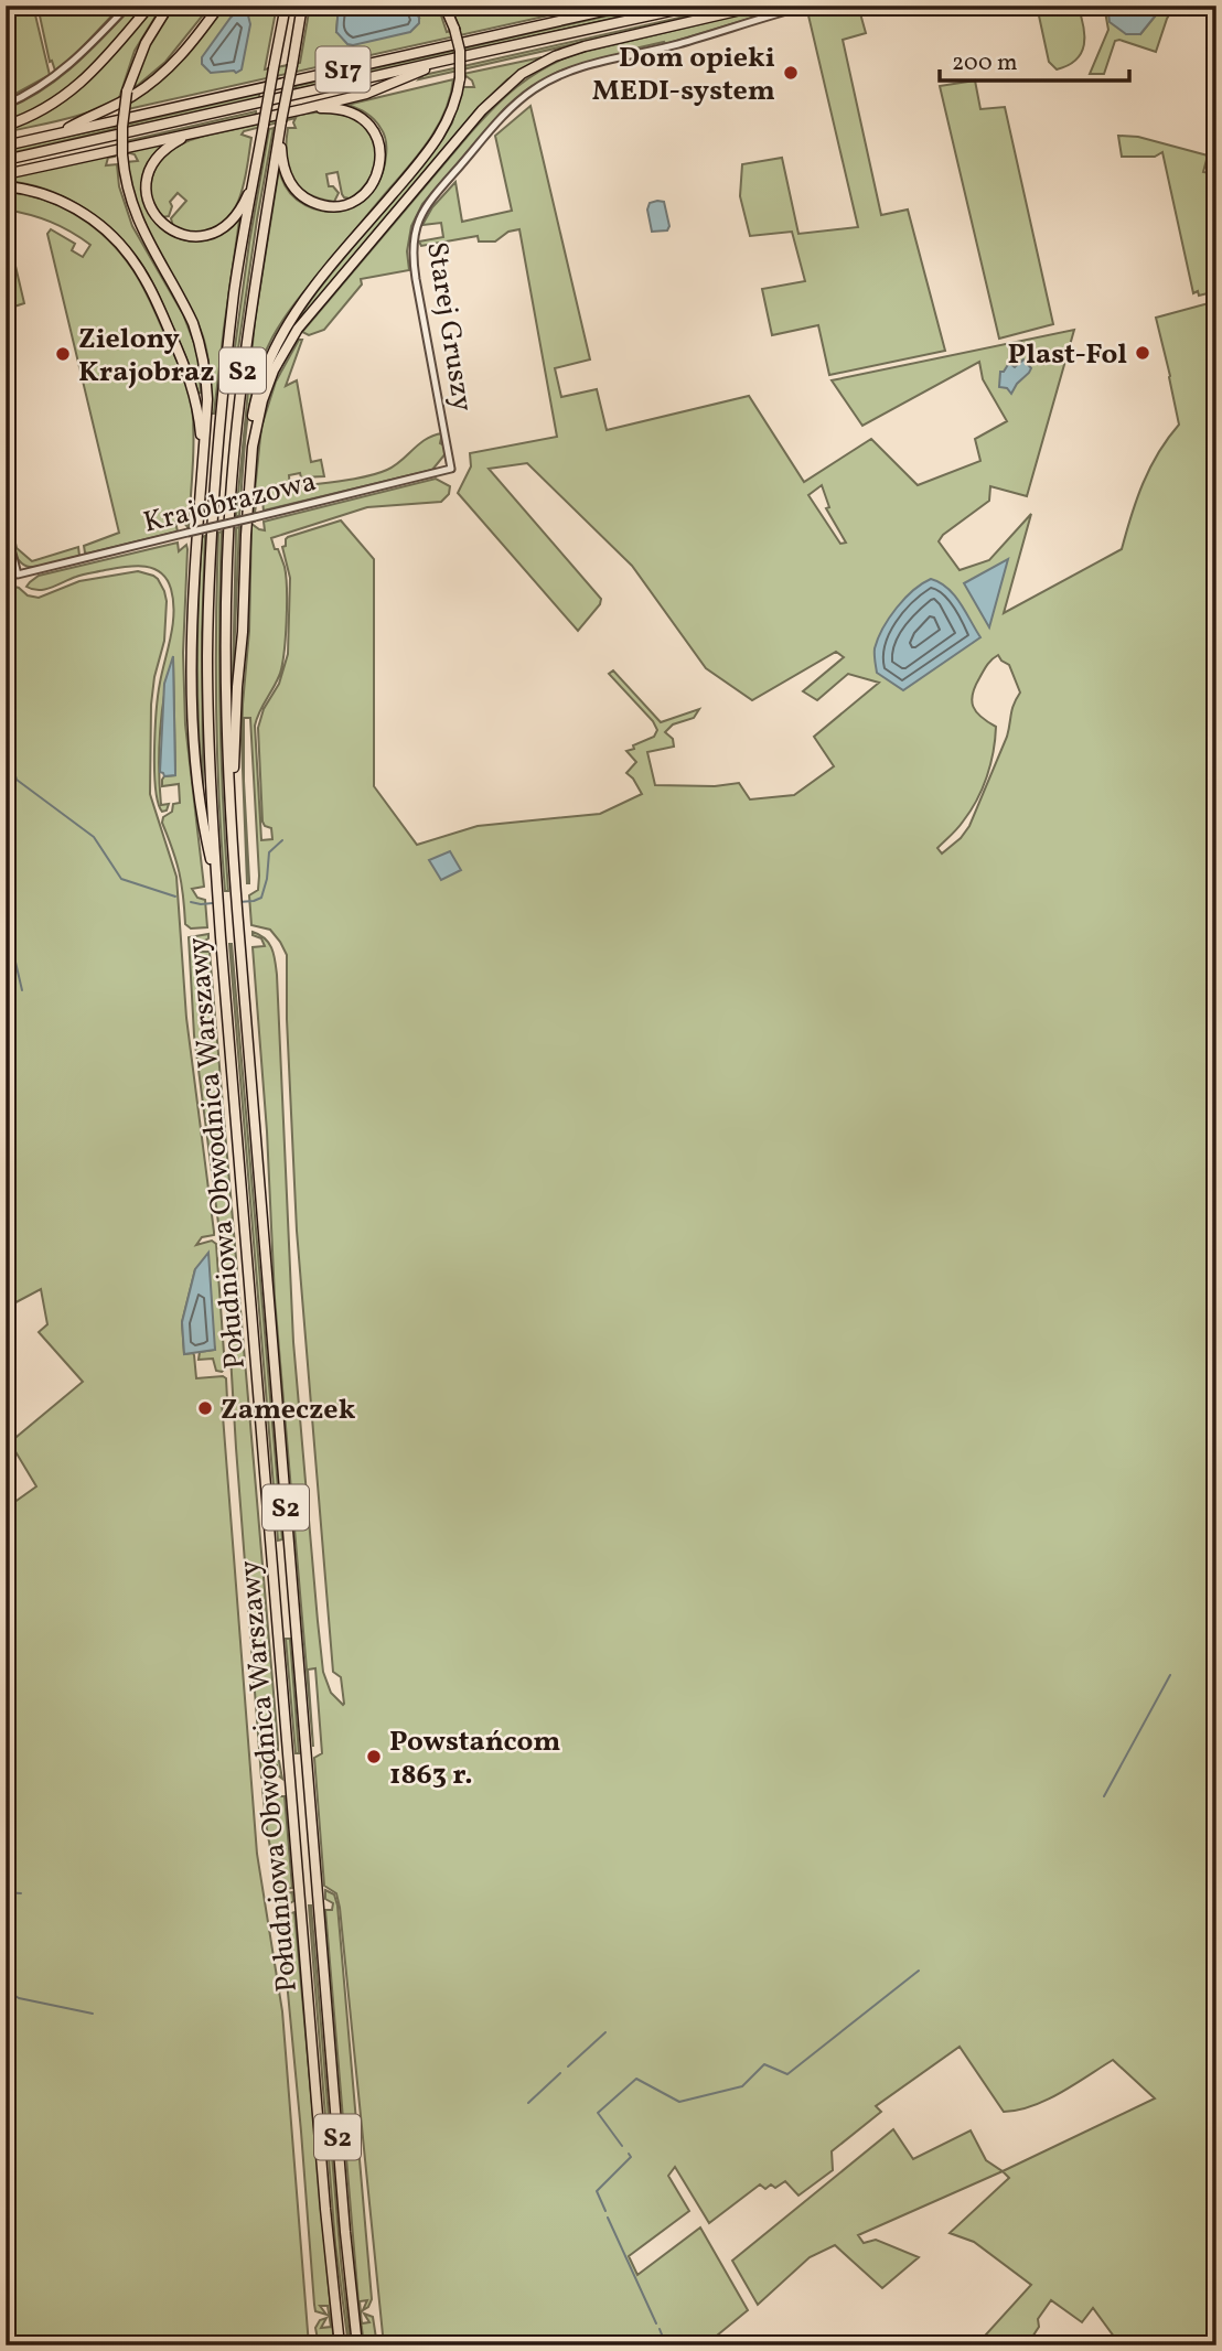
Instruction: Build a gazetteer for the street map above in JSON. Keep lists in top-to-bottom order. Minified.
{"streets":{"highway":["S17","S2","Południowa Obwodnica Warszawy"],"street":["Starej Gruszy","Krajobrazowa"]},"crossings":[["Starej Gruszy","Krajobrazowa"]],"places":["Dom opieki MEDI-system","Plast-Fol","Zielony Krajobraz","Zameczek","Powstańcom 1863 r."],"scale_bar":"200 m"}
